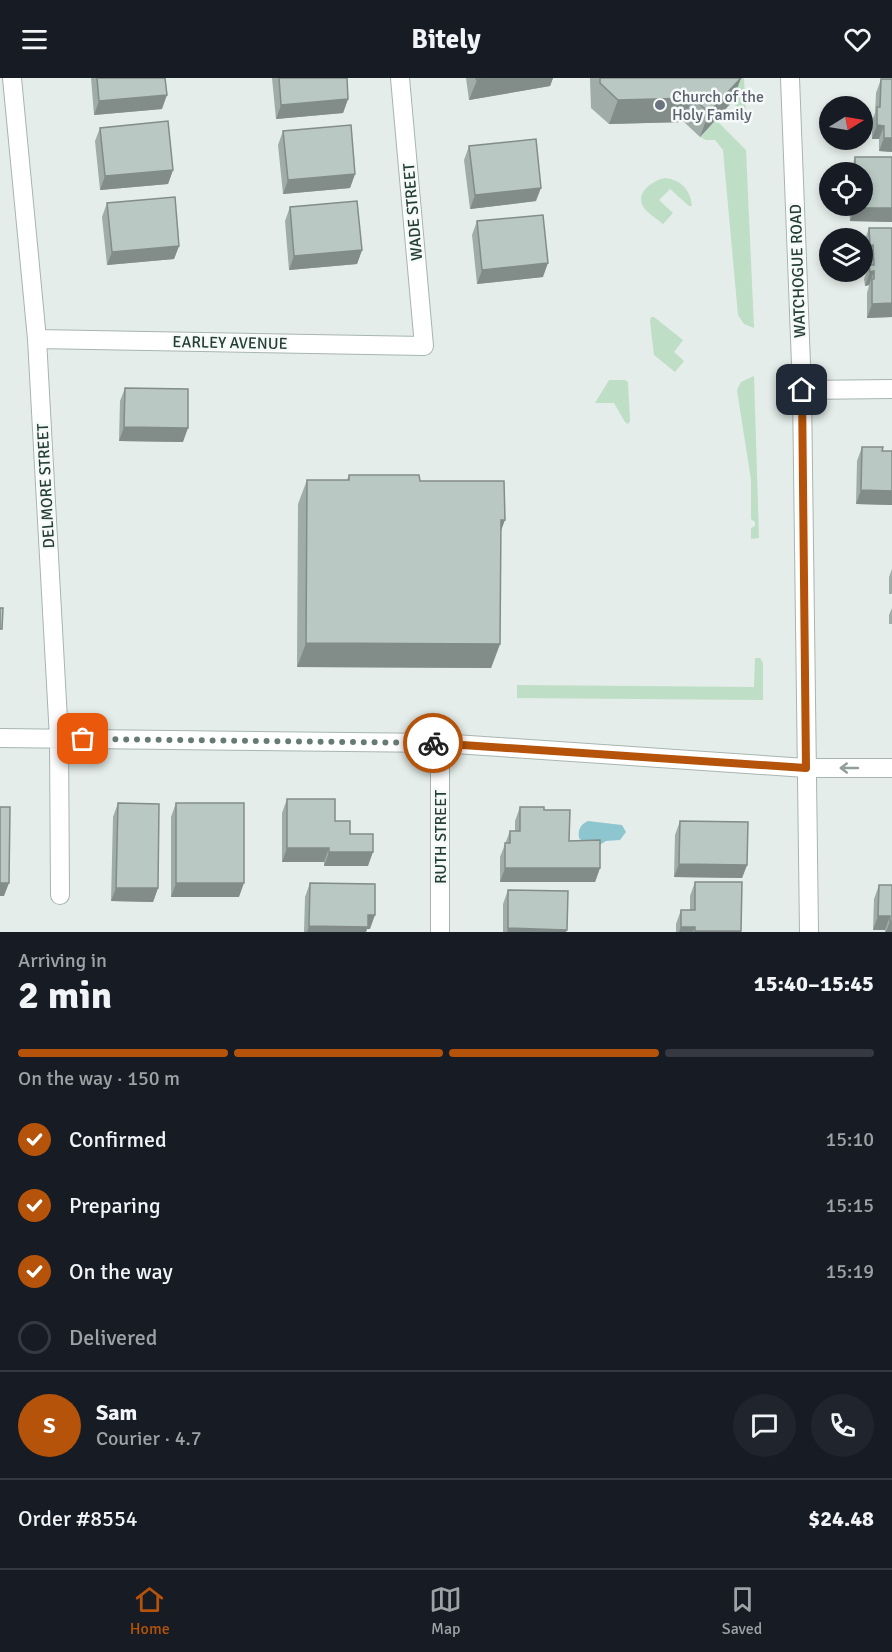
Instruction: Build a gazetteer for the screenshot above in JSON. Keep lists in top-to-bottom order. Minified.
{"streets":{"street":["WADE STREET","WATCHOGUE ROAD","EARLEY AVENUE","DELMORE STREET","RUTH STREET"]},"crossings":[["WADE STREET","EARLEY AVENUE"],["EARLEY AVENUE","DELMORE STREET"]],"places":["Church of the Holy Family"],"north":"right","page":{"header":"Bitely","heading":["2 min","Arriving in","15:40–15:45"],"panel":["Sam","Courier · 4.7","Order #8554","$24.48"],"bar":"On the way · 150 m","list":[["Confirmed","15:10"],["Preparing","15:15"],["On the way","15:19"],"Delivered"],"round":"S","tabs":["Home","Map","Saved"]}}
